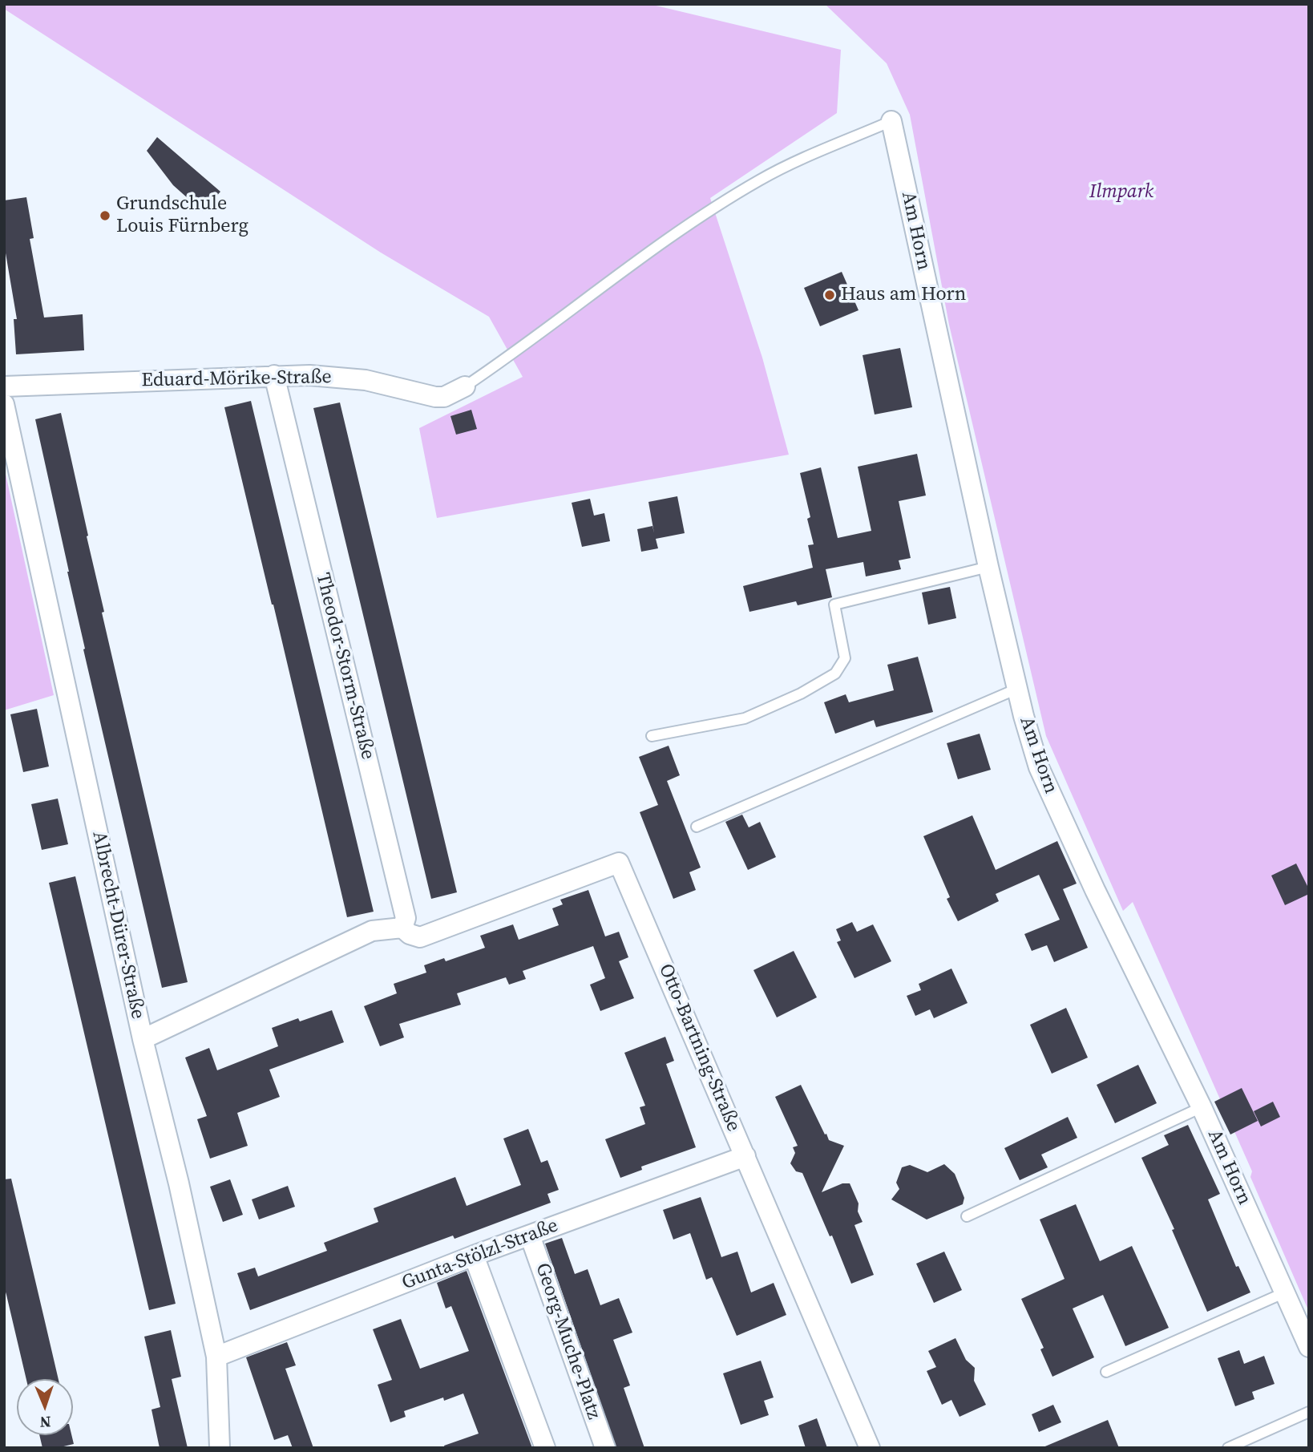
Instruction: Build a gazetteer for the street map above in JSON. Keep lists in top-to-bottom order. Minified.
{"streets":{"street":["Am Horn","Eduard-Mörike-Straße","Theodor-Storm-Straße","Albrecht-Dürer-Straße","Otto-Bartning-Straße","Gunta-Stölzl-Straße","Georg-Muche-Platz"]},"crossings":[["Eduard-Mörike-Straße","Theodor-Storm-Straße"],["Theodor-Storm-Straße","Otto-Bartning-Straße"],["Albrecht-Dürer-Straße","Gunta-Stölzl-Straße"],["Otto-Bartning-Straße","Gunta-Stölzl-Straße"],["Gunta-Stölzl-Straße","Georg-Muche-Platz"]],"parks":["Ilmpark"],"places":["Grundschule Louis Fürnberg","Haus am Horn"],"north":"bottom"}
